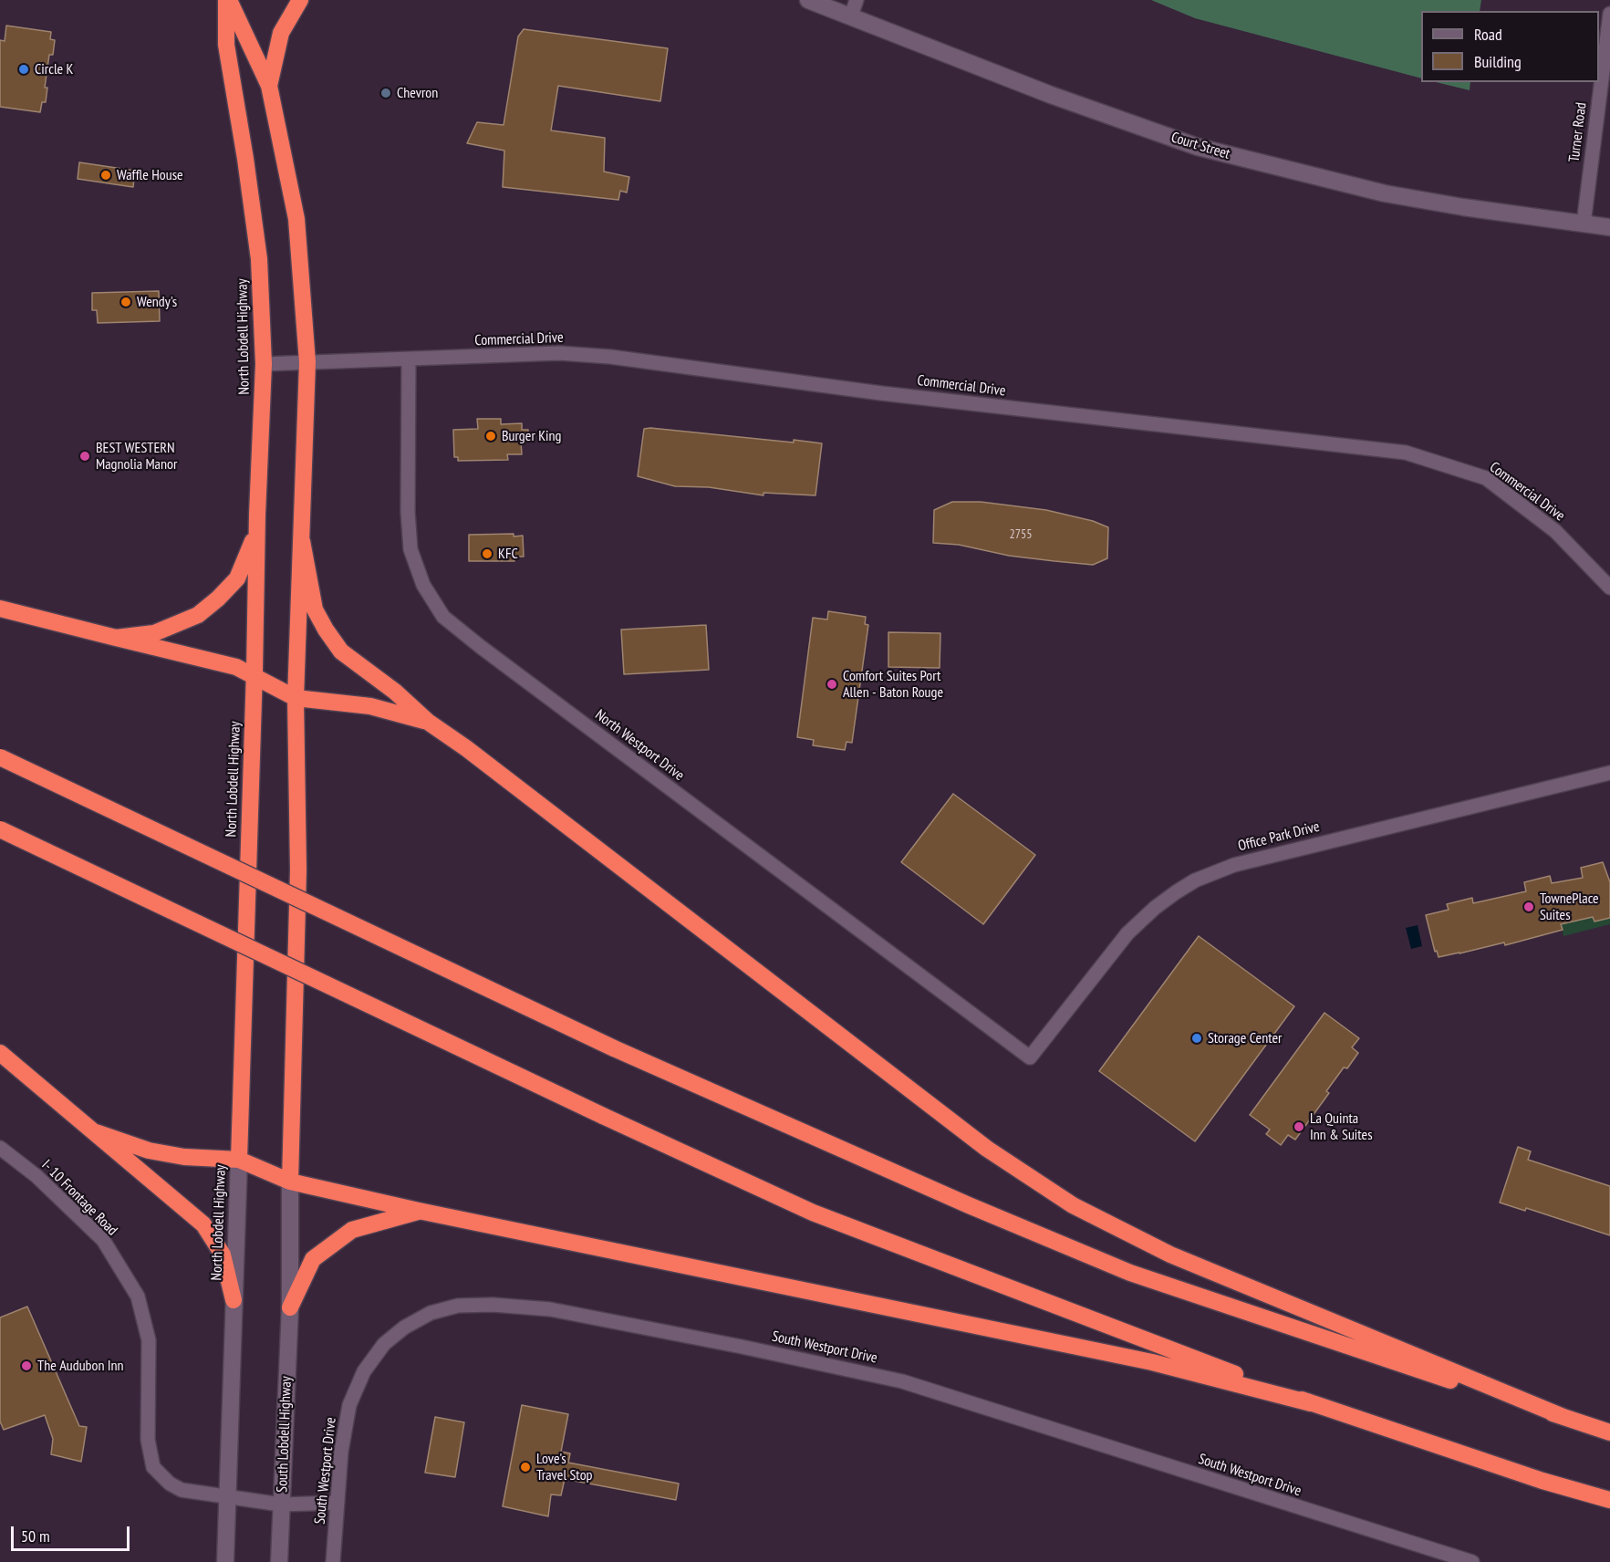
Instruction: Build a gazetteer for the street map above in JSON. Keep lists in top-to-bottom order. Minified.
{"streets":{"highway":["North Lobdell Highway"],"main road":["Court Street","South Lobdell Highway"],"street":["Turner Road","Commercial Drive","North Westport Drive","Office Park Drive","I- 10 Frontage Road","South Westport Drive"]},"crossings":[["Turner Road","Court Street"],["North Lobdell Highway","Commercial Drive"],["North Lobdell Highway","I- 10 Frontage Road"],["North Lobdell Highway","South Lobdell Highway"],["Commercial Drive","North Westport Drive"],["North Westport Drive","Office Park Drive"]],"places":["Circle K","Chevron","Waffle House","Wendy's","Burger King","BEST WESTERN Magnolia Manor","KFC","Comfort Suites Port Allen - Baton Rouge","TownePlace Suites","Storage Center","La Quinta Inn & Suites","The Audubon Inn","Love's Travel Stop"],"house_numbers":["2755"],"legend":["Road","Building"],"scale_bar":"50 m"}
